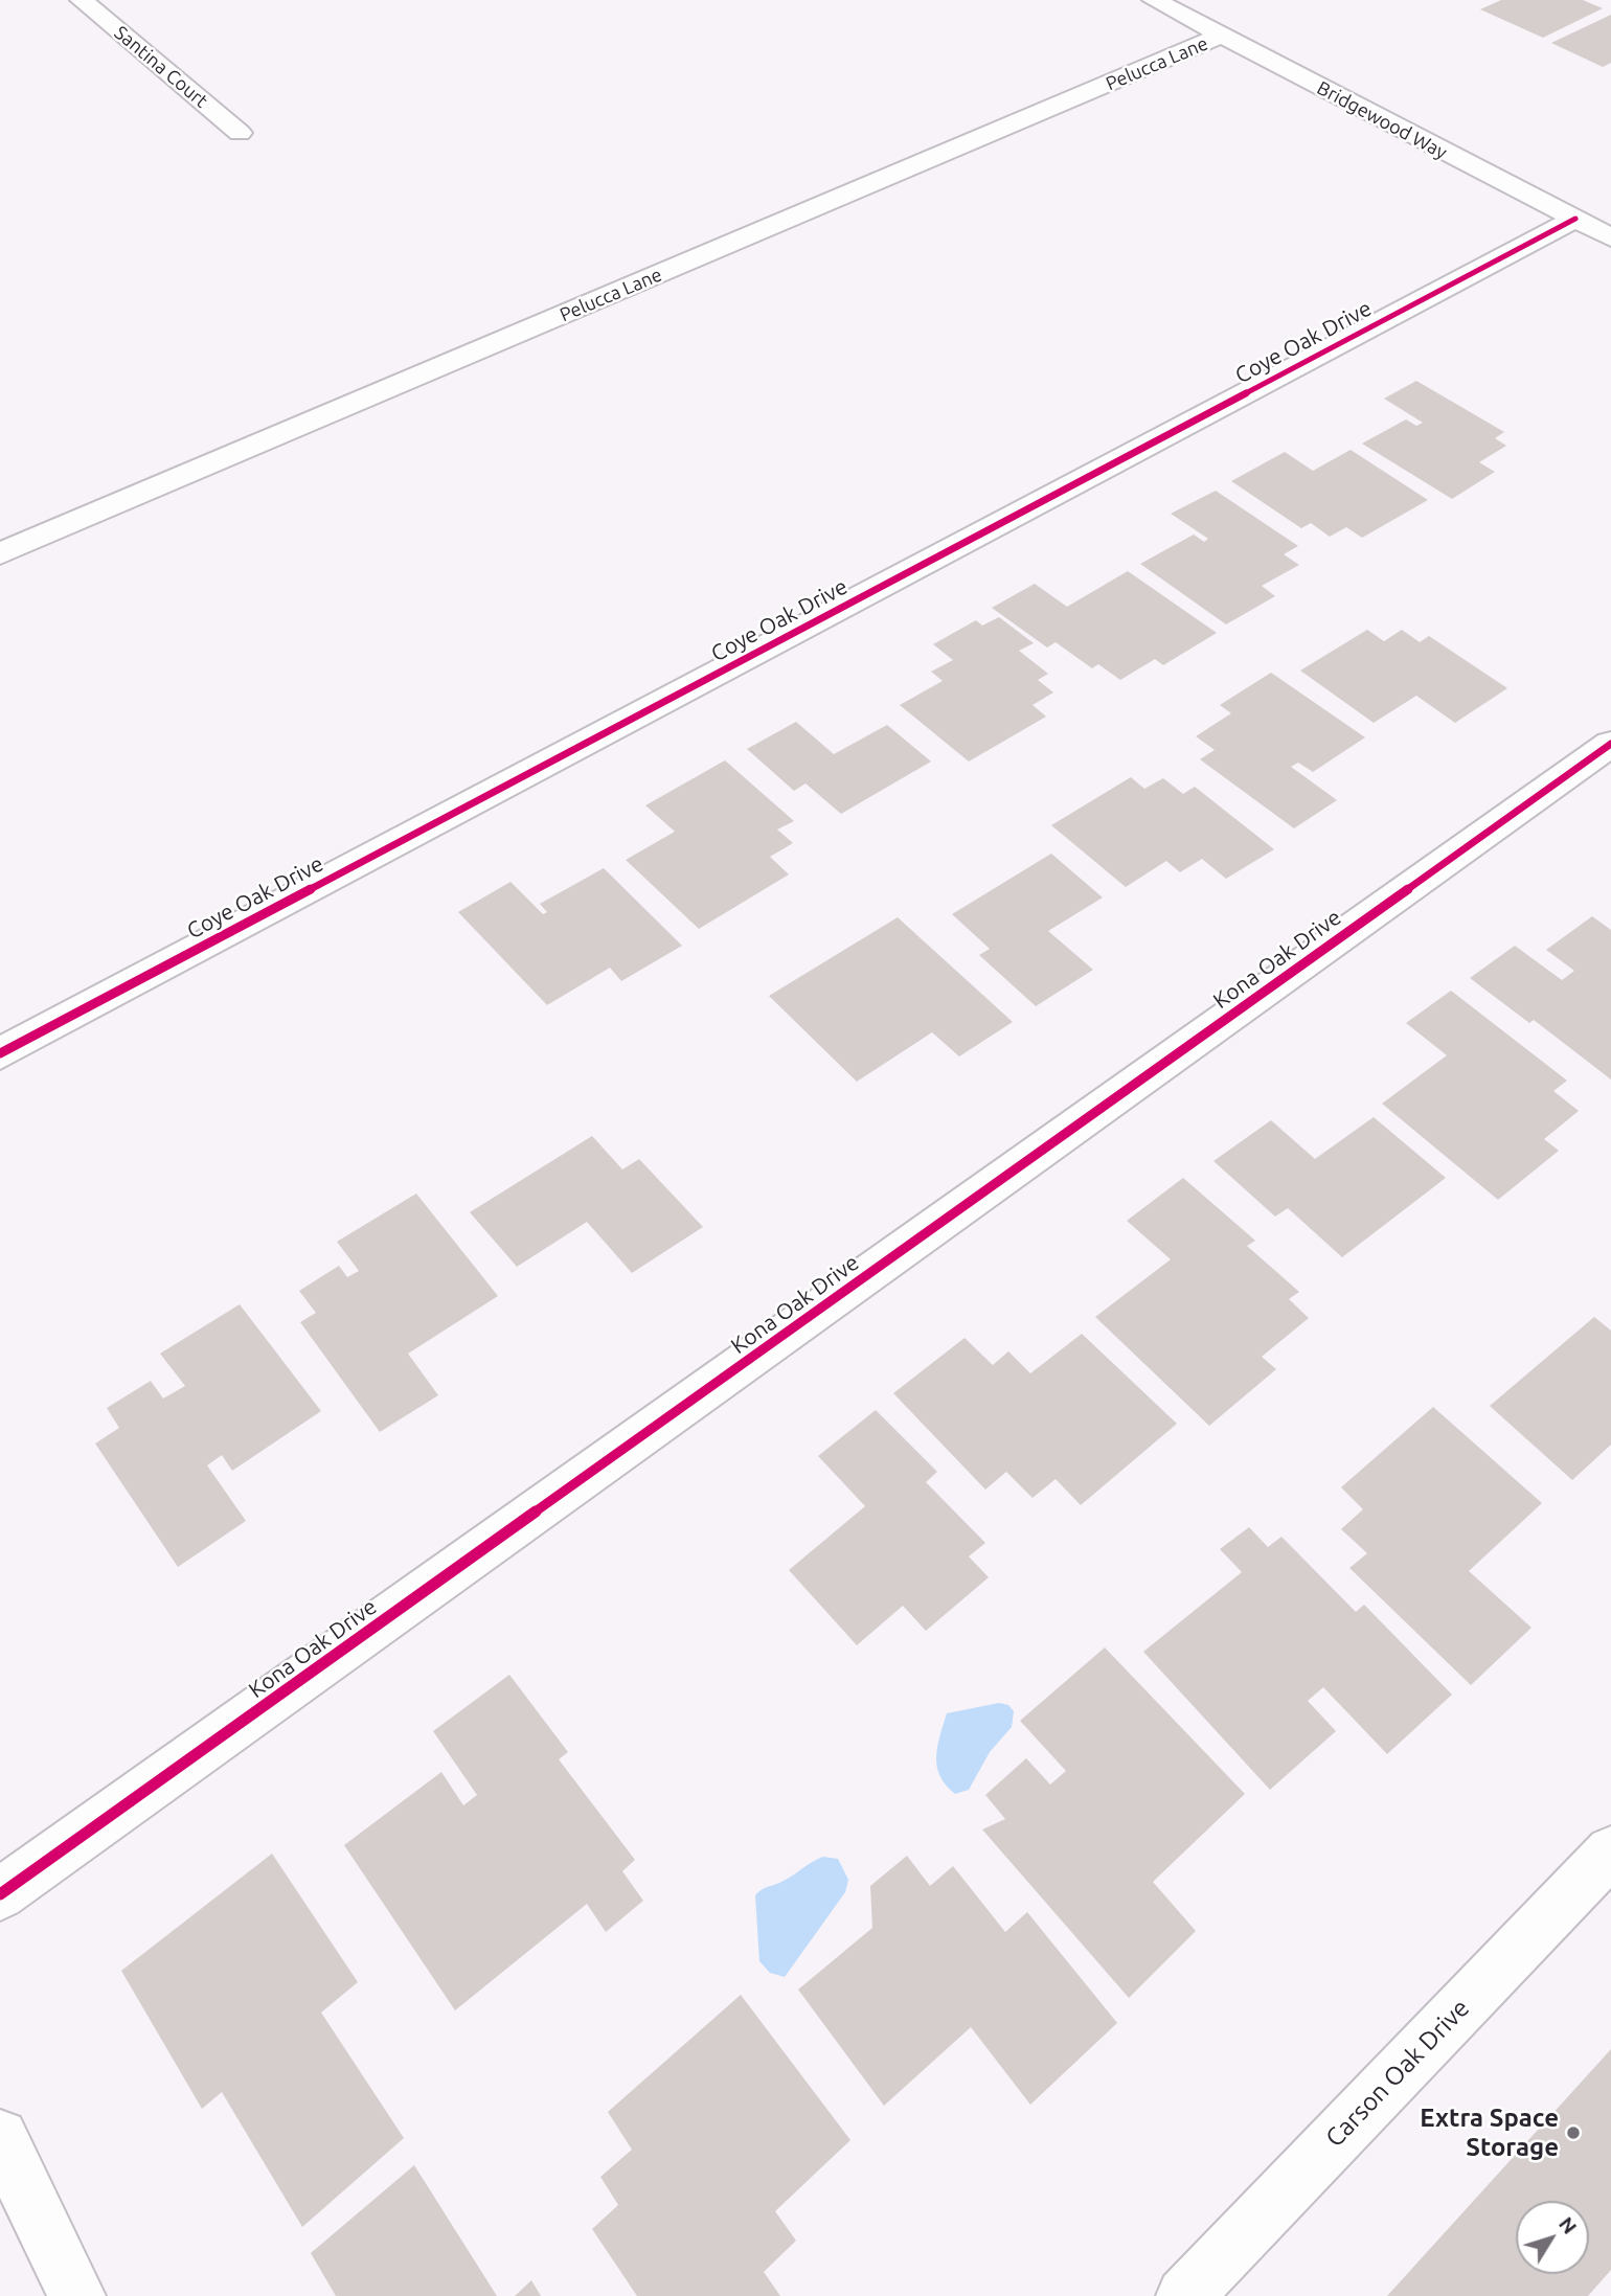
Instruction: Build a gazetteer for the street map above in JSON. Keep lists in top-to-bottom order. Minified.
{"streets":{"street":["Pelucca Lane","Santina Court","Bridgewood Way","Coye Oak Drive","Kona Oak Drive","Carson Oak Drive"]},"crossings":[["Pelucca Lane","Bridgewood Way"],["Bridgewood Way","Coye Oak Drive"]],"places":["Extra Space Storage"],"north":"top right"}
